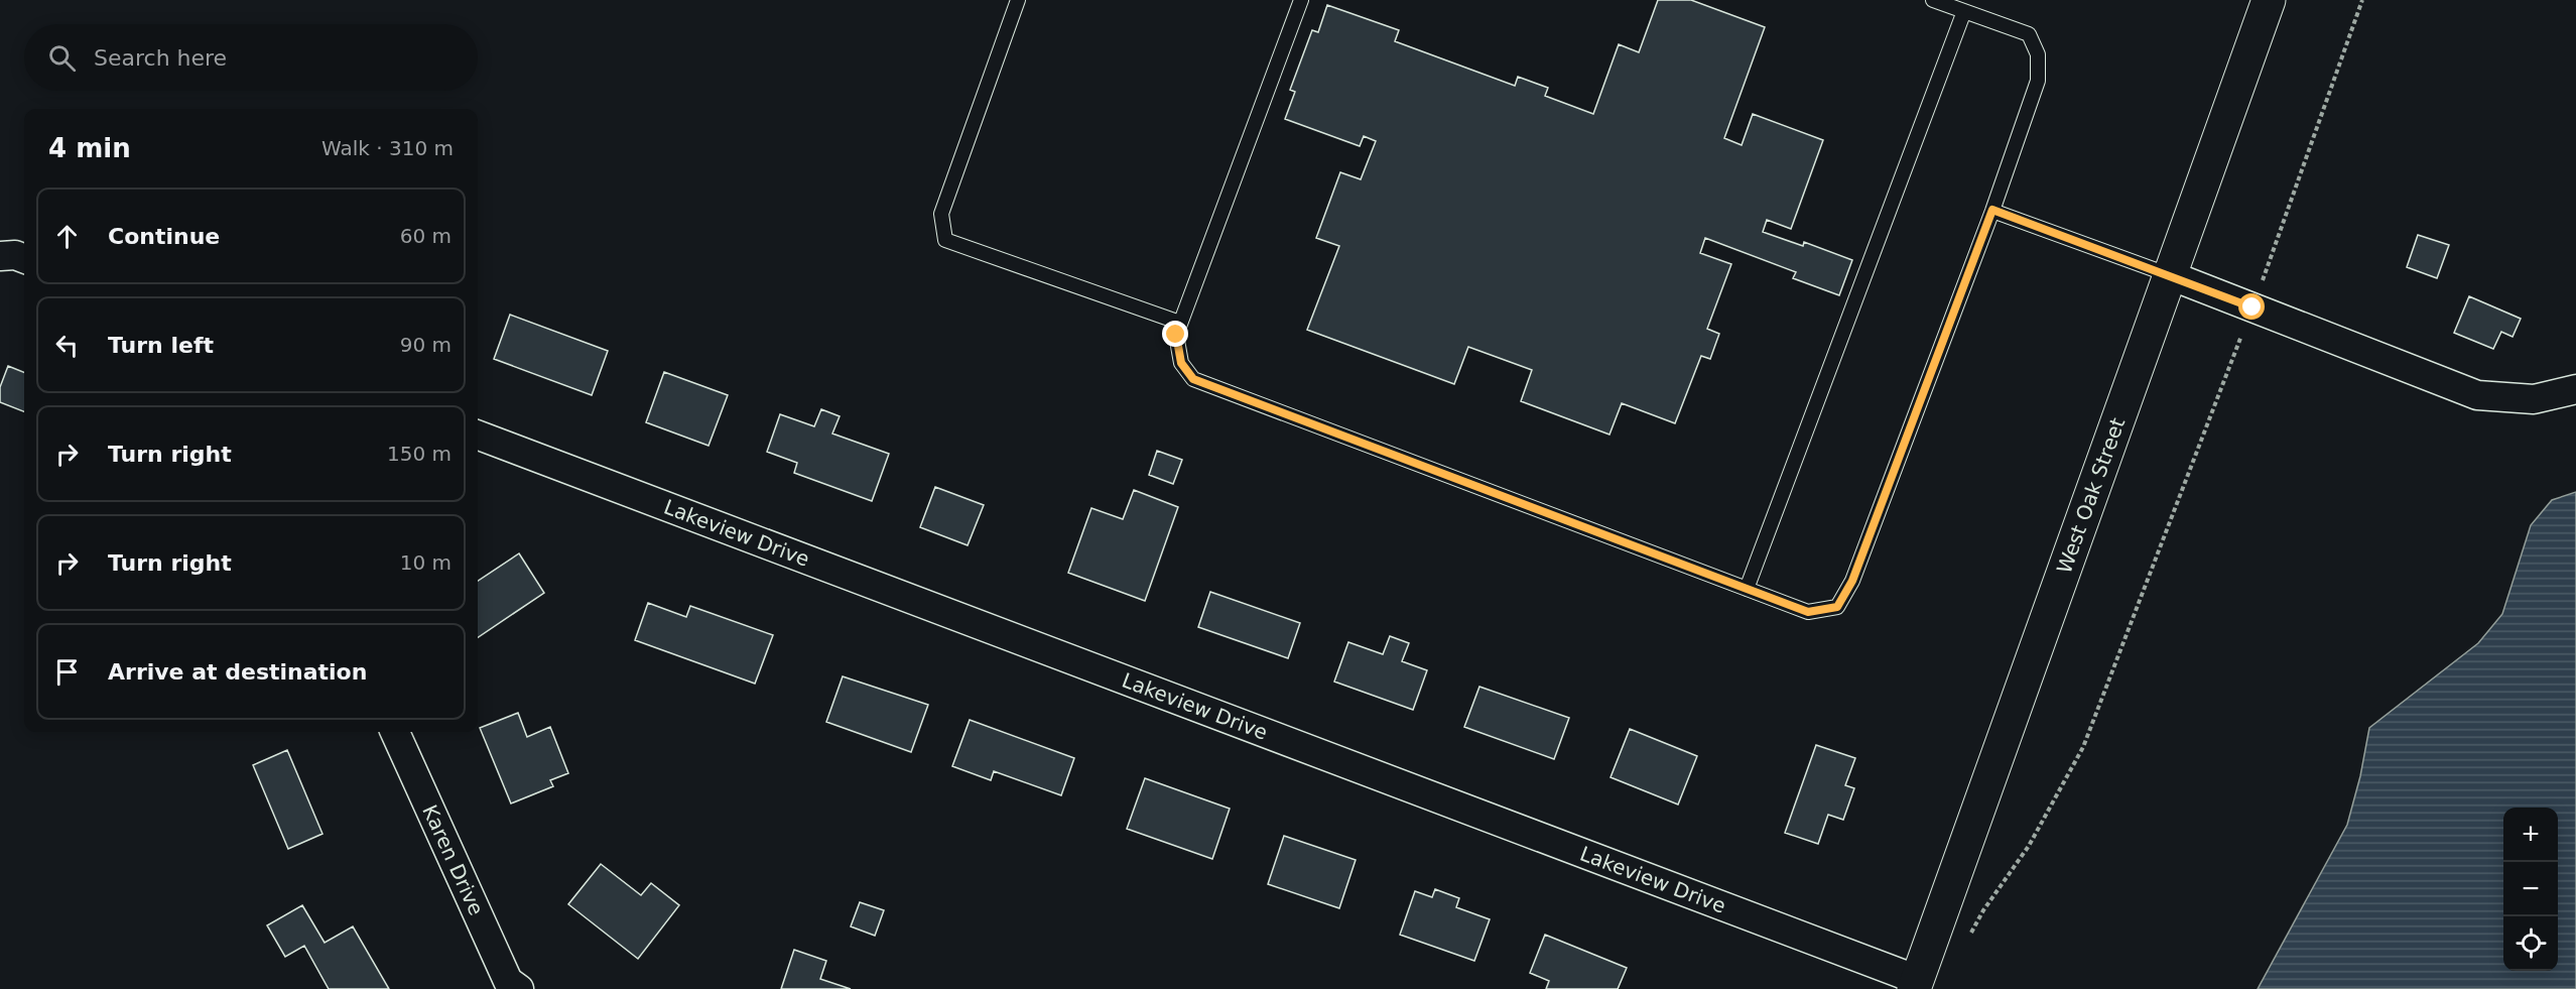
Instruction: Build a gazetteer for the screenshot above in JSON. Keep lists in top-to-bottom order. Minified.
{"streets":{"main road":["West Oak Street"],"street":["Lakeview Drive","Karen Drive"]},"crossings":[["West Oak Street","Lakeview Drive"]],"page":{"search":"Search here","heading":["4 min","Walk · 310 m"],"list":[["Continue","60 m"],["Turn left","90 m"],["Turn right","150 m"],["Turn right","10 m"],"Arrive at destination"],"map_buttons":["+","−"]}}
